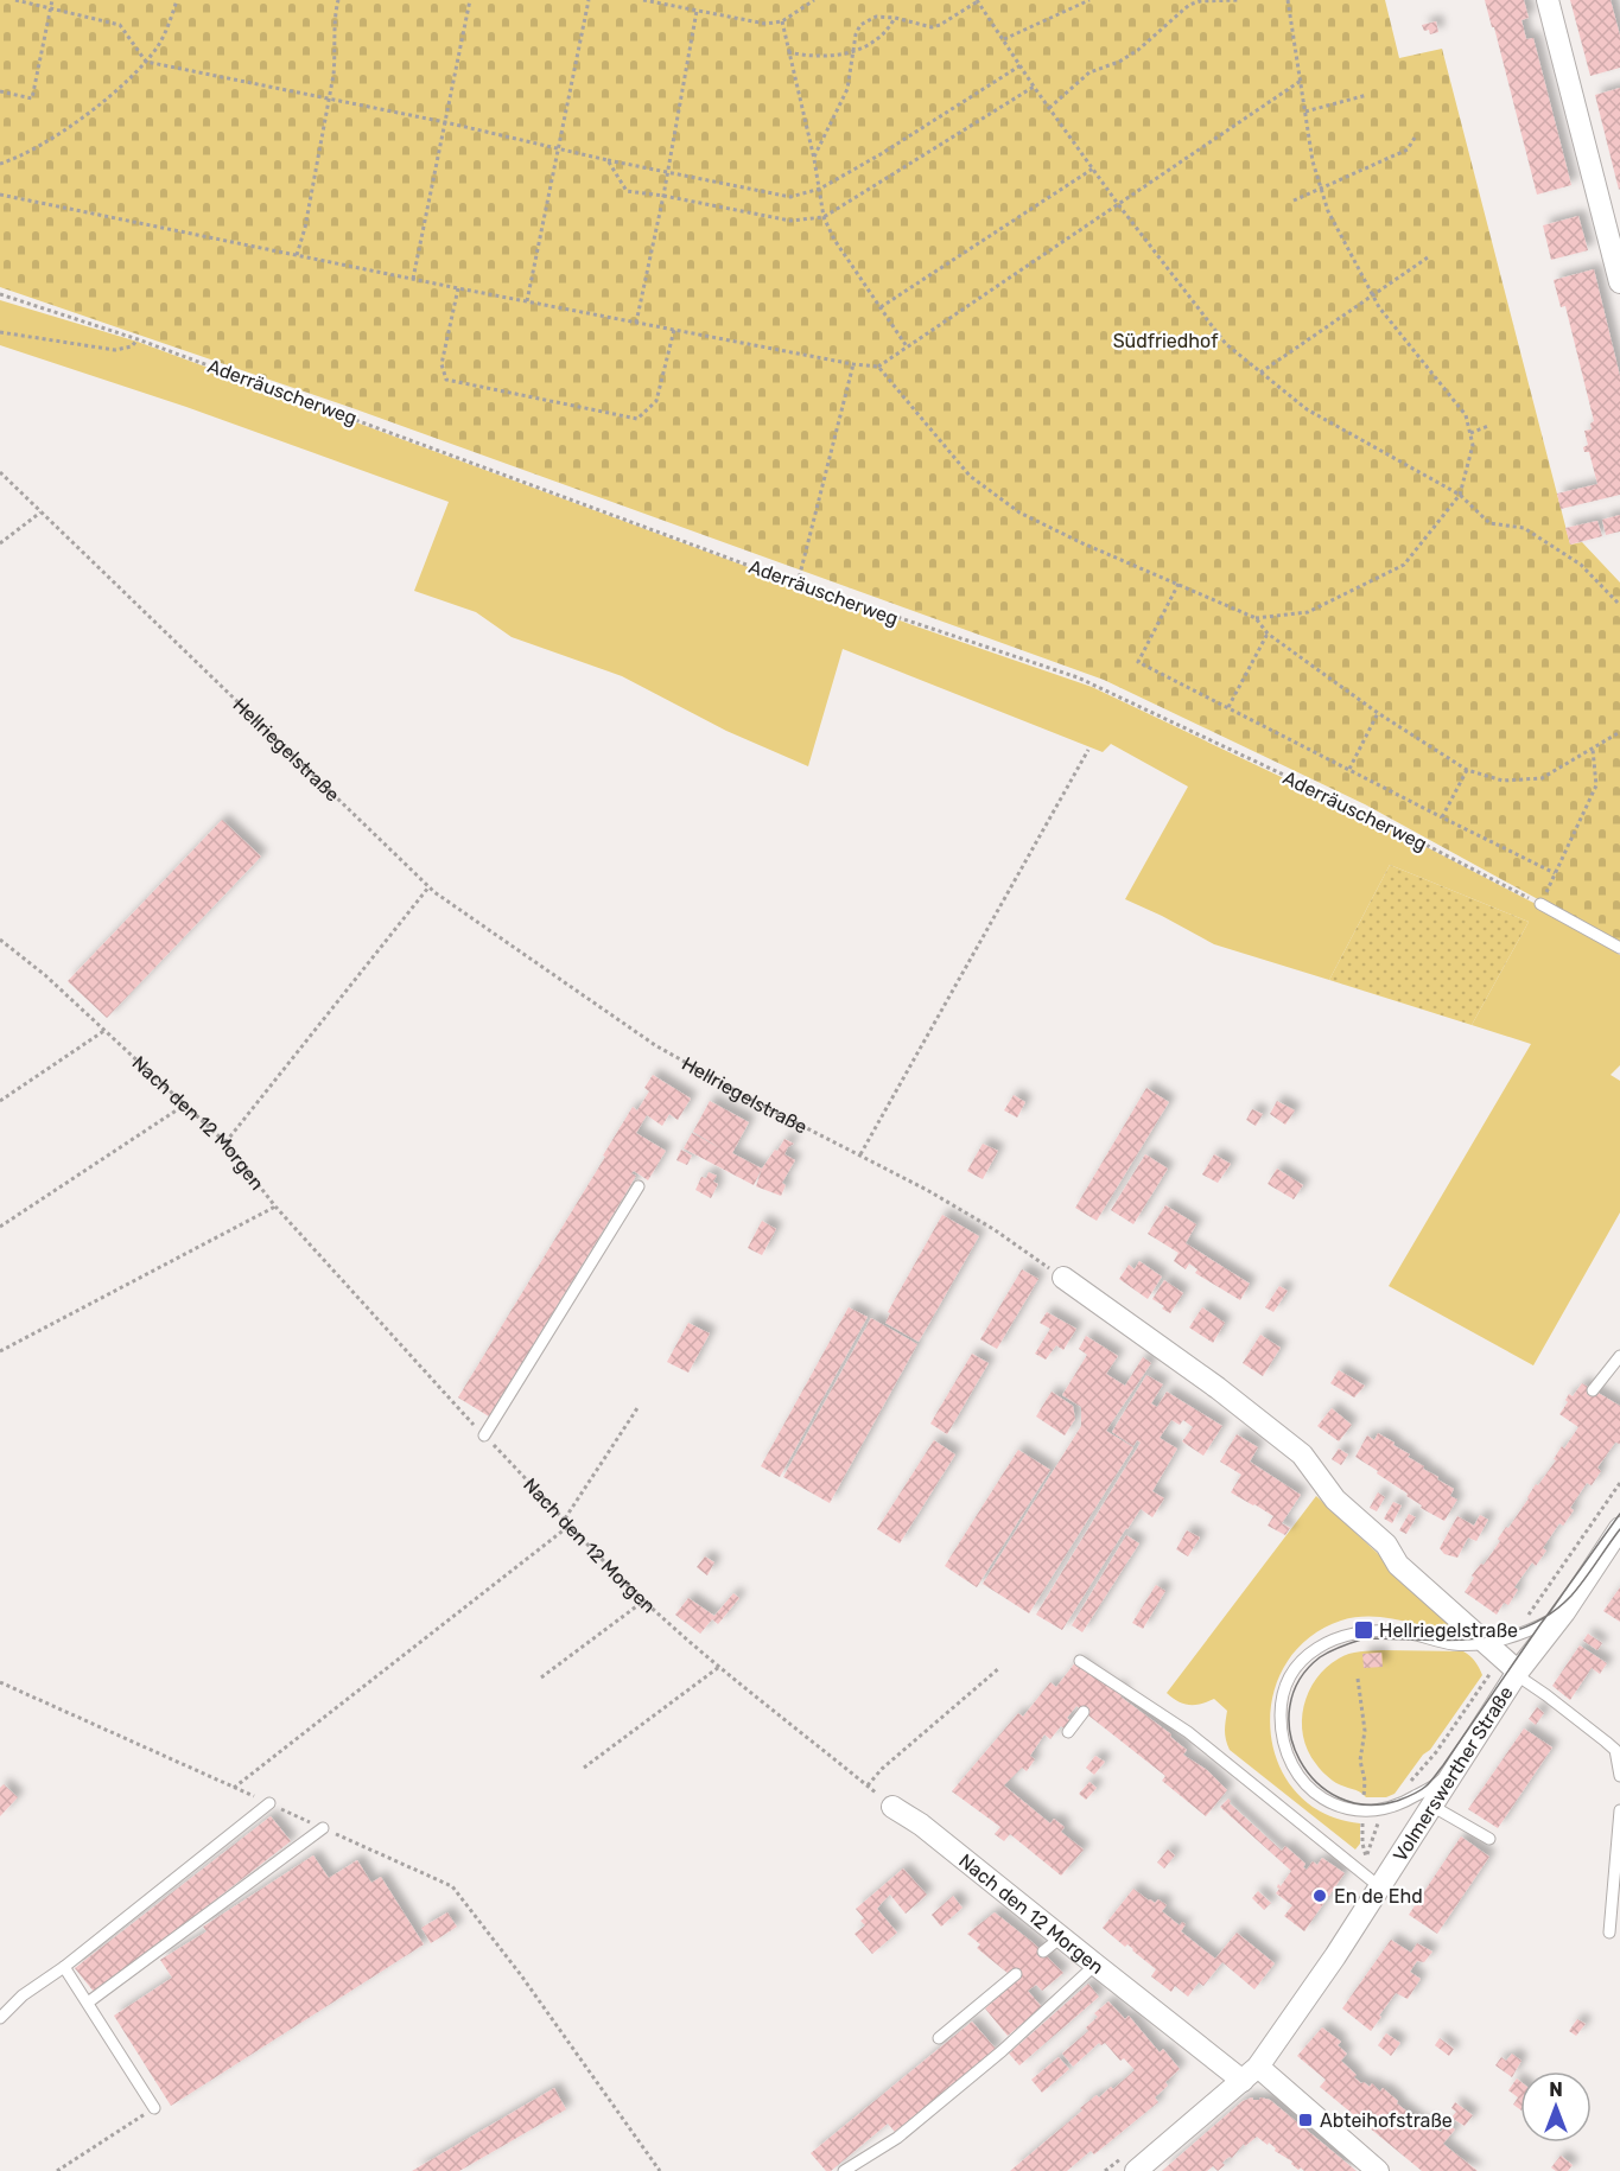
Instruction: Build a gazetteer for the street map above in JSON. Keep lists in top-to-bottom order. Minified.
{"streets":{"street":["Nach den 12 Morgen","Volmerswerther Straße"],"path":["Aderräuscherweg","Hellriegelstraße"]},"crossings":[["Nach den 12 Morgen","Volmerswerther Straße"]],"parks":["Südfriedhof"],"places":{"transit":["Hellriegelstraße","Abteihofstraße"],"other":["En de Ehd"]},"north":"top"}
